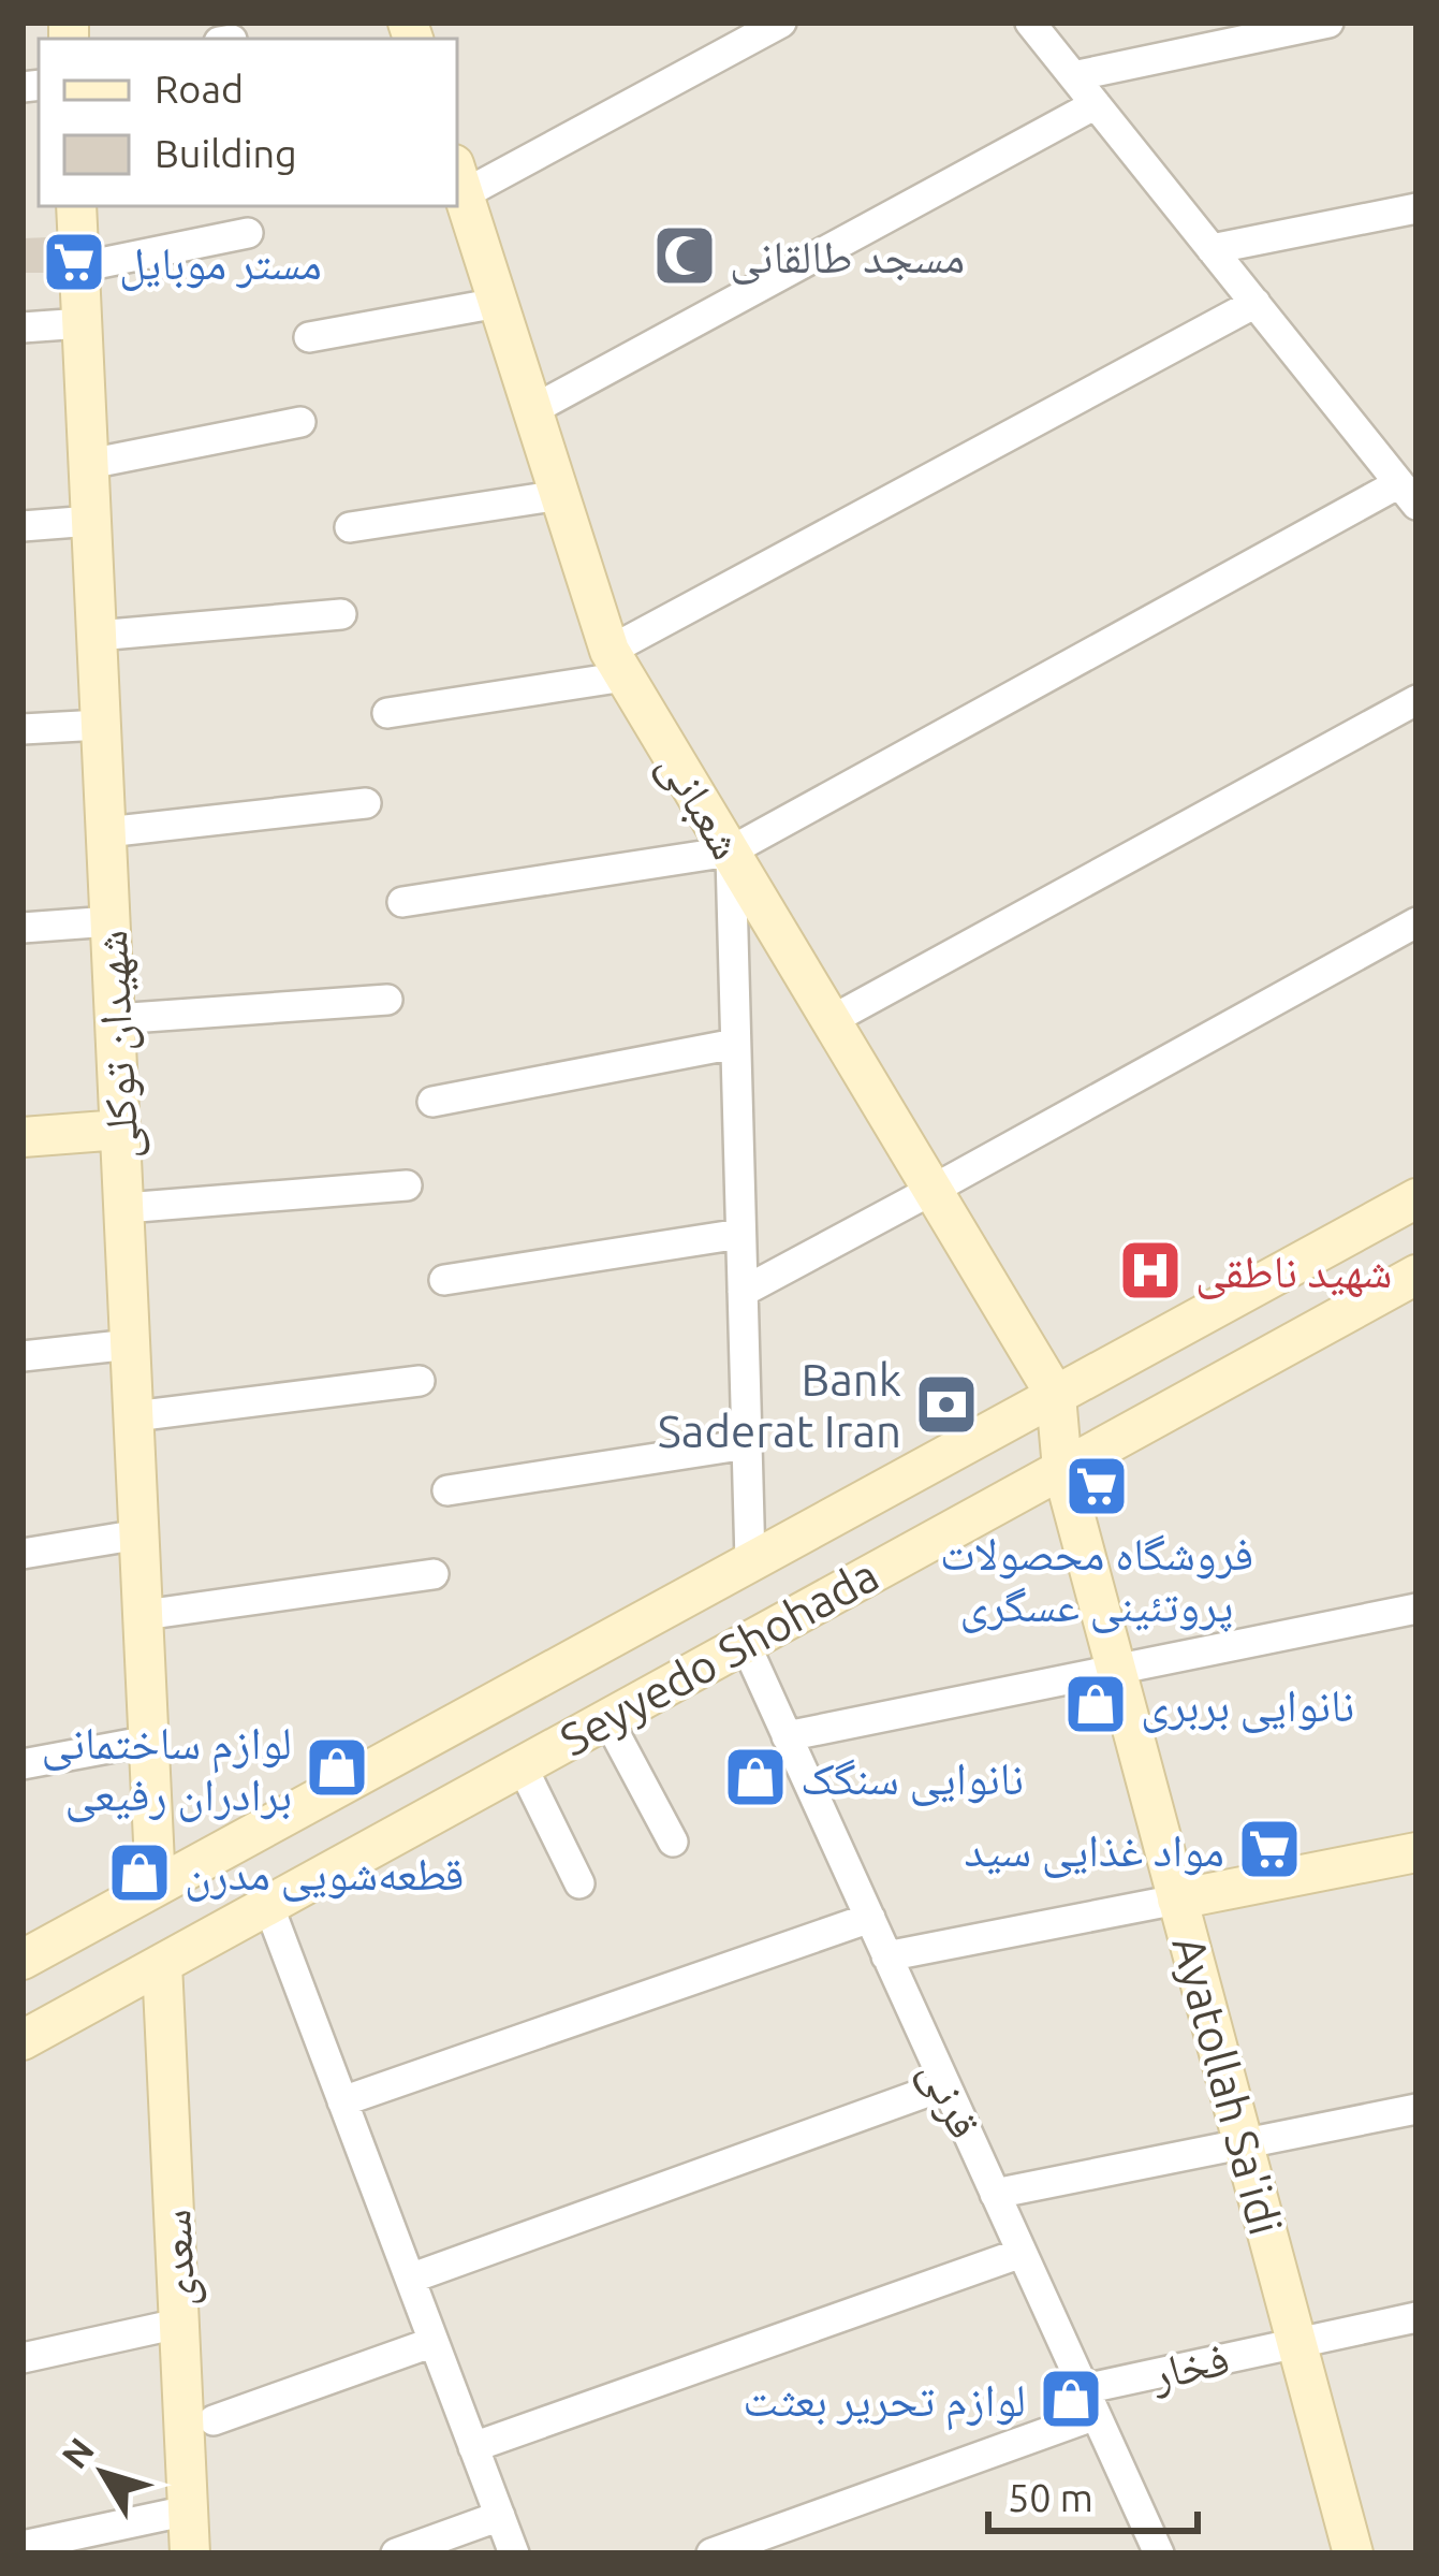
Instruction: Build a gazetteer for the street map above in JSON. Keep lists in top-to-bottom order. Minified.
{"streets":{"street":["شعبانی","شهیدان توکلی","Seyyedo Shohada","Ayatollah Sa'idi","قرنی","سعدی","فخار"]},"crossings":[["شعبانی","Seyyedo Shohada"],["شعبانی","Ayatollah Sa'idi"],["شهیدان توکلی","Seyyedo Shohada"],["Seyyedo Shohada","Ayatollah Sa'idi"],["Seyyedo Shohada","قرنی"],["Seyyedo Shohada","سعدی"],["Ayatollah Sa'idi","فخار"],["قرنی","فخار"]],"places":{"mosque":["مسجد طالقانی"],"supermarket":["مستر موبایل","فروشگاه محصولات پروتئینی عسگری","مواد غذایی سید"],"hospital":["شهید ناطقی"],"bank":["Bank Saderat Iran"],"shop":["نانوایی بربری","لوازم ساختمانی برادران رفیعی","نانوایی سنگک","قطعه‌شویی مدرن","لوازم تحریر بعثت"]},"legend":["Road","Building"],"scale_bar":"50 m","north":"top left"}
